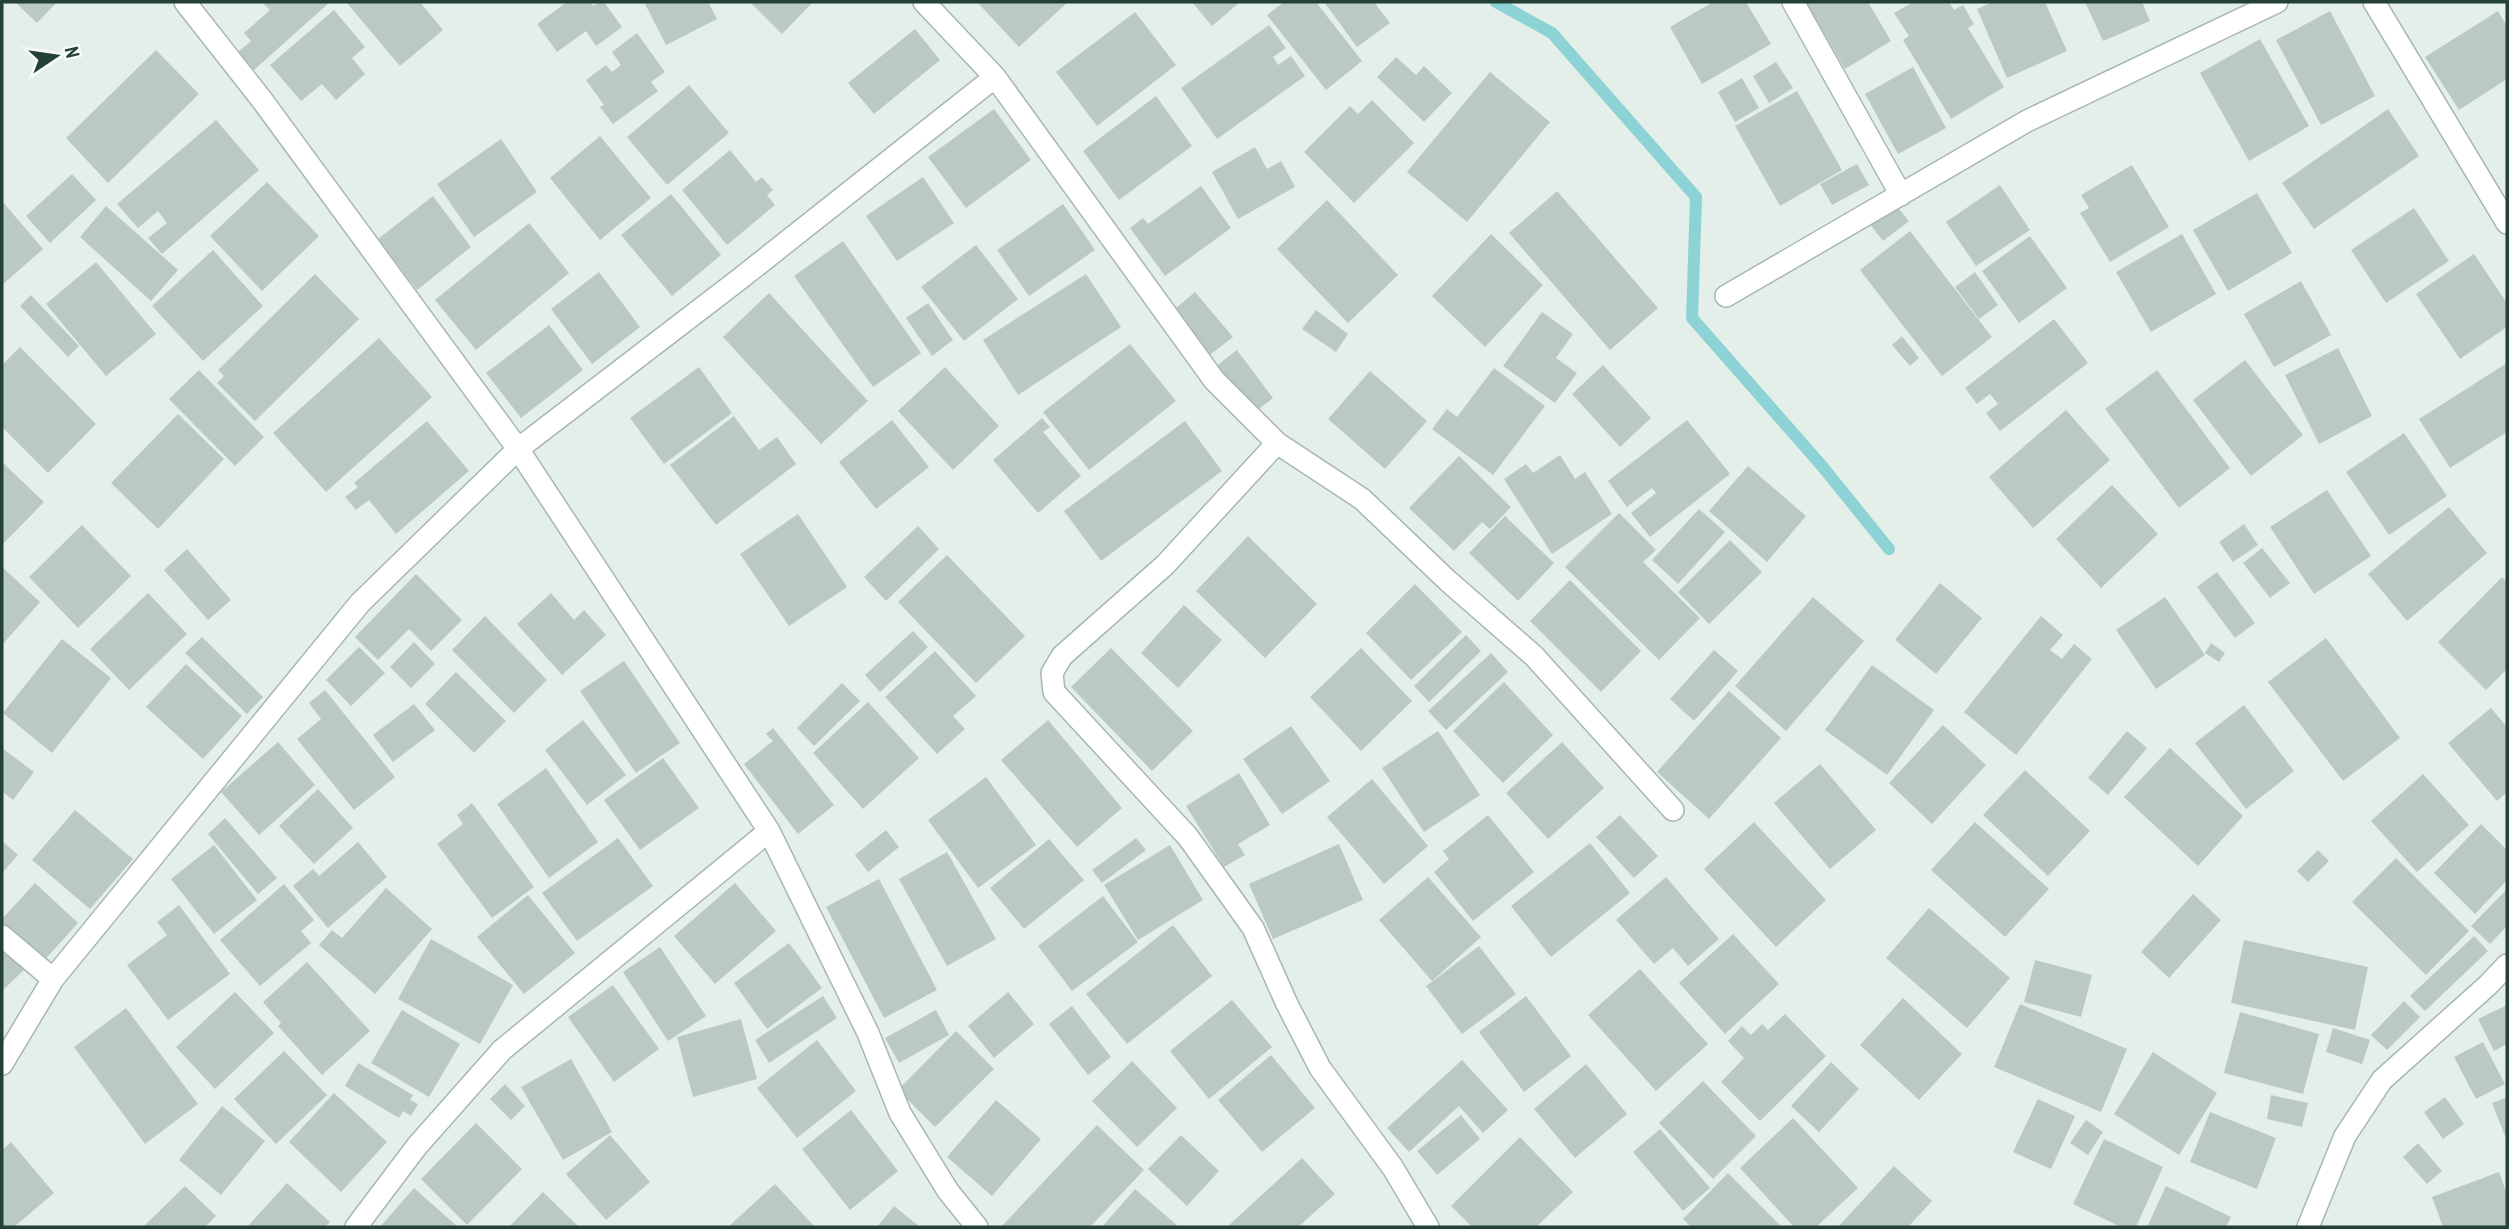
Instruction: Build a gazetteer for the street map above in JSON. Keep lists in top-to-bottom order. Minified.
{"north":"right"}
